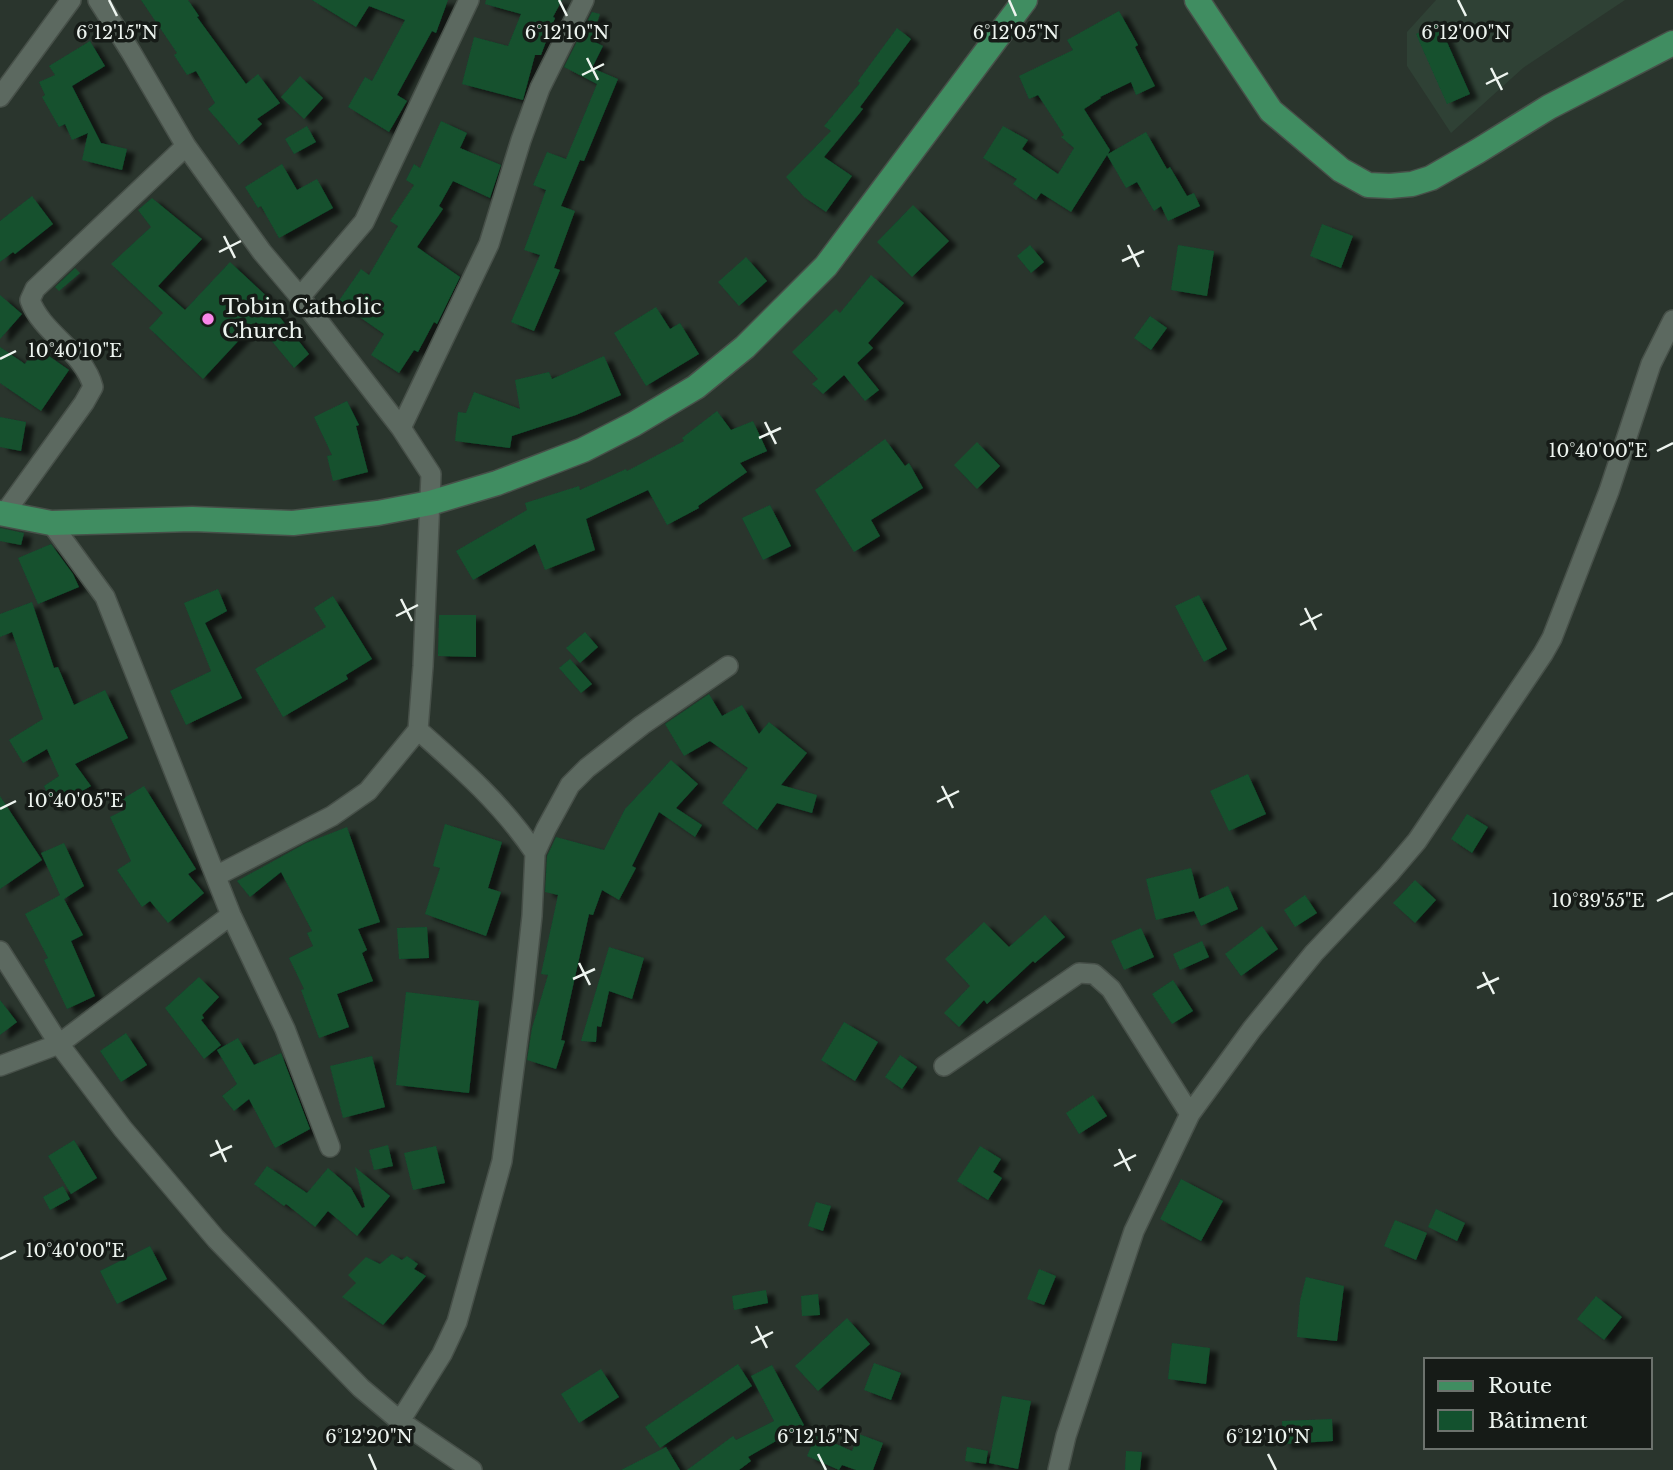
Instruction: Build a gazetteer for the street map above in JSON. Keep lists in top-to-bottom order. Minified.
{"places":["Tobin Catholic Church"],"legend":["Route","Bâtiment"],"coordinates":["6°12'15\"N","6°12'10\"N","6°12'00\"N","6°12'05\"N","10°40'10\"E","10°40'00\"E","10°40'05\"E","10°39'55\"E","6°12'20\"N"]}
